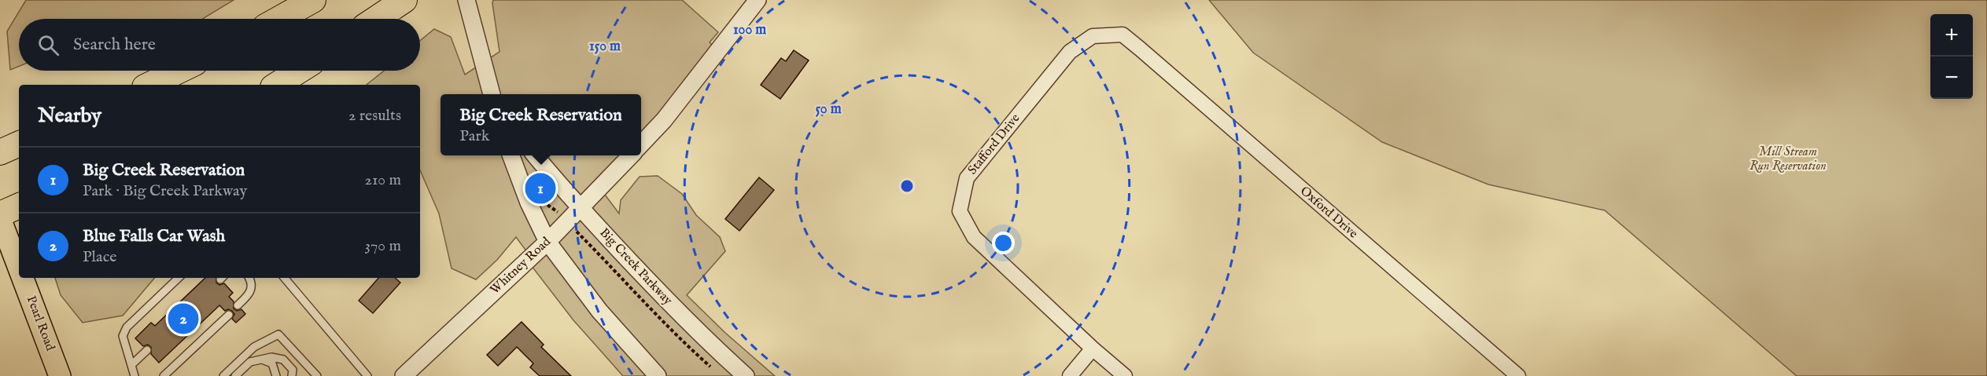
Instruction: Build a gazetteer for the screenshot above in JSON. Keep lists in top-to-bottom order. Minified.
{"streets":{"main road":["Pearl Road"],"street":["Stafford Drive","Oxford Drive","Whitney Road","Big Creek Parkway"]},"crossings":[["Stafford Drive","Oxford Drive"],["Whitney Road","Big Creek Parkway"]],"parks":["Mill Stream Run Reservation"],"page":{"map_buttons":["+","−"],"search":"Search here","heading":["Nearby","2 results"],"popup":["Big Creek Reservation","Park"],"list":[{"mark":"1","name":"Big Creek Reservation","note":"Park · Big Creek Parkway","value":"210 m"},{"mark":"2","name":"Blue Falls Car Wash","note":"Place","value":"370 m"}],"pins":["1","2"]},"rings":["100 m","150 m","50 m"]}
